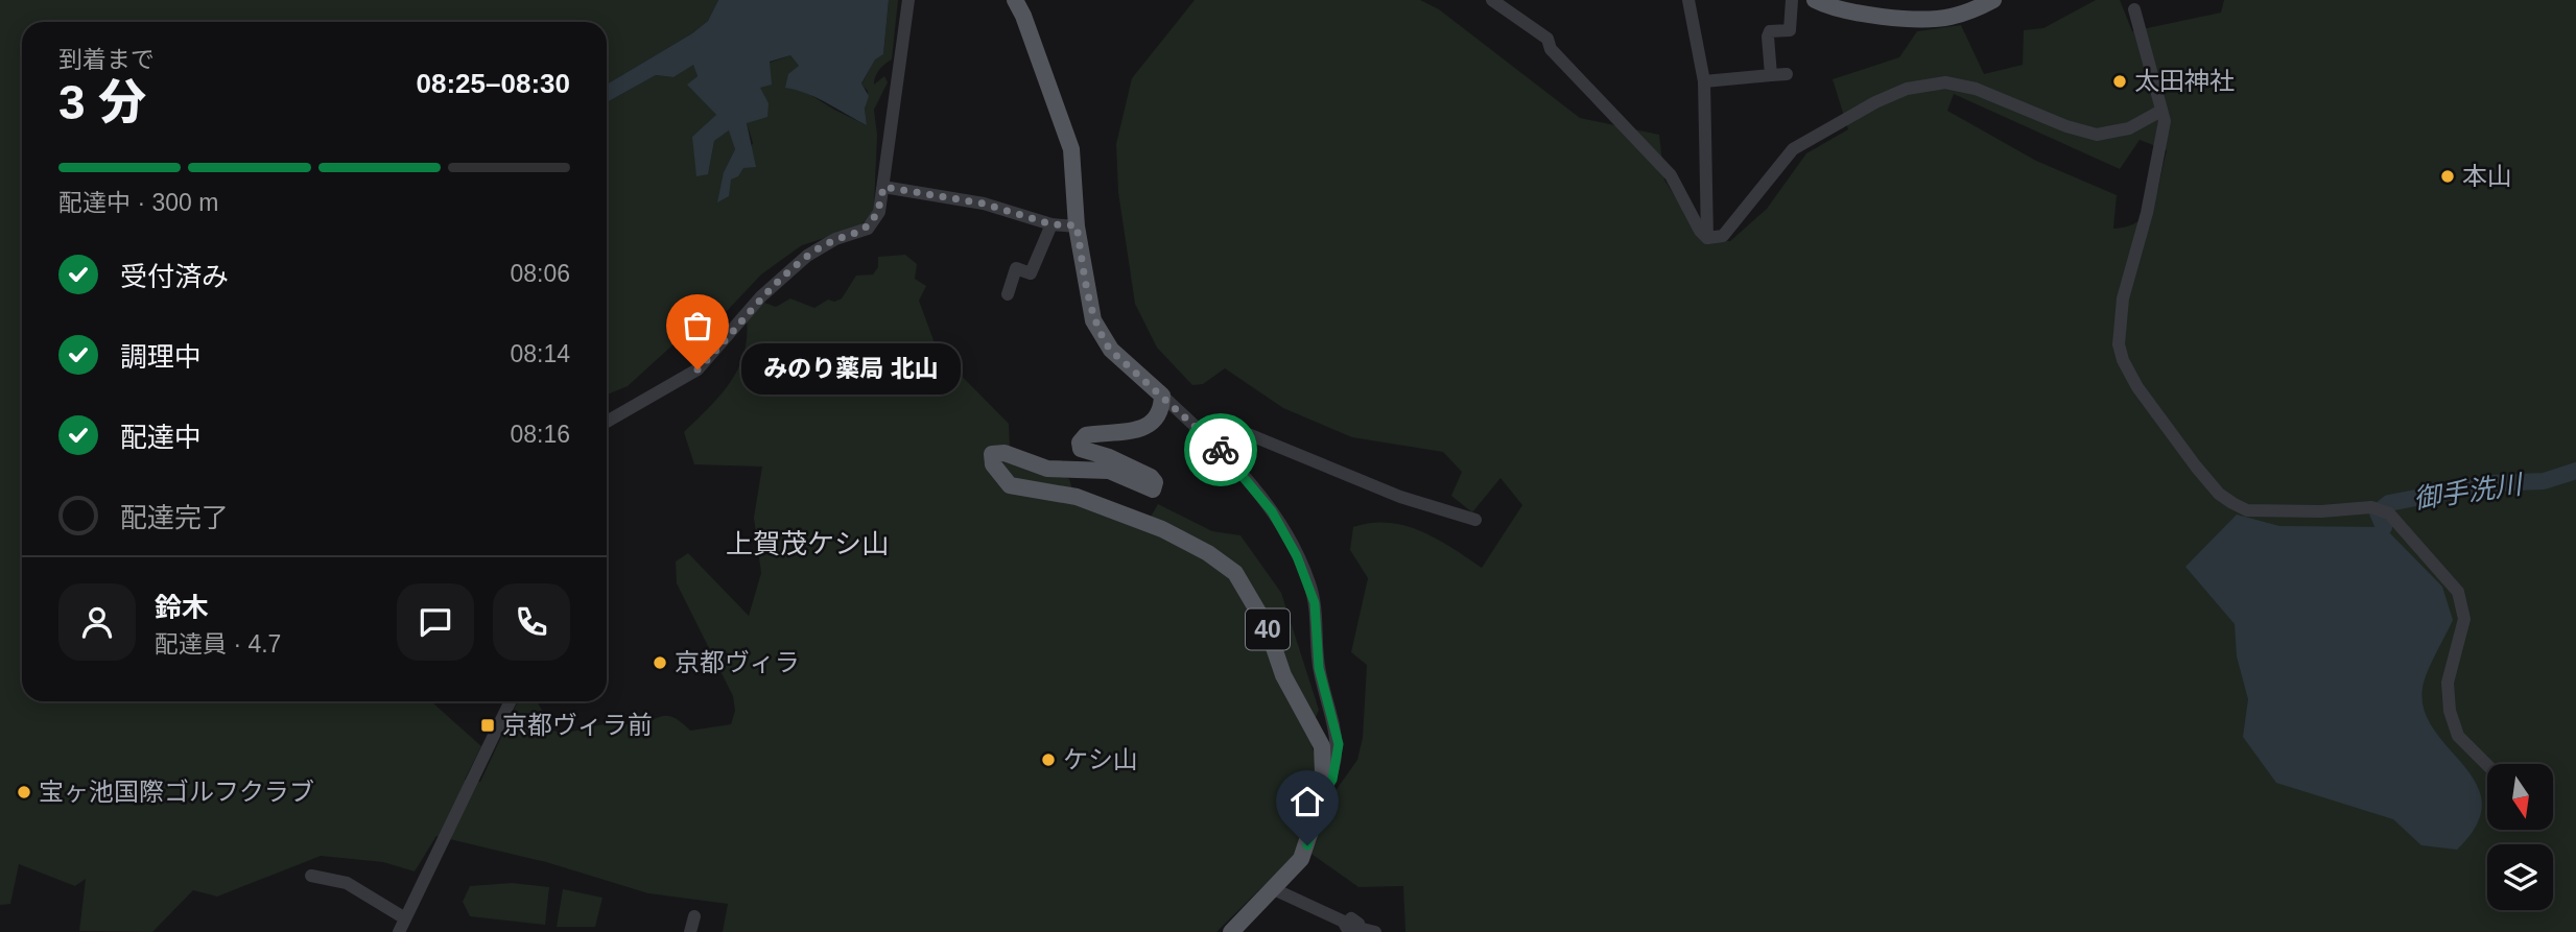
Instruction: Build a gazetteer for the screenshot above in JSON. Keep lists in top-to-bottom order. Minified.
{"streets":{"main road":["40"]},"districts":["上賀茂ケシ山"],"water":["御手洗川"],"places":{"other":["太田神社","本山","みのり薬局 北山","京都ヴィラ","ケシ山","宝ヶ池国際ゴルフクラブ"],"transit":["京都ヴィラ前"]},"north":"bottom","page":{"heading":["3 分","到着まで","08:25–08:30"],"panel":["鈴木","配達員 · 4.7"],"bar":"配達中 · 300 m","list":[["受付済み","08:06"],["調理中","08:14"],["配達中","08:16"],"配達完了"],"bubble":"みのり薬局 北山"}}
